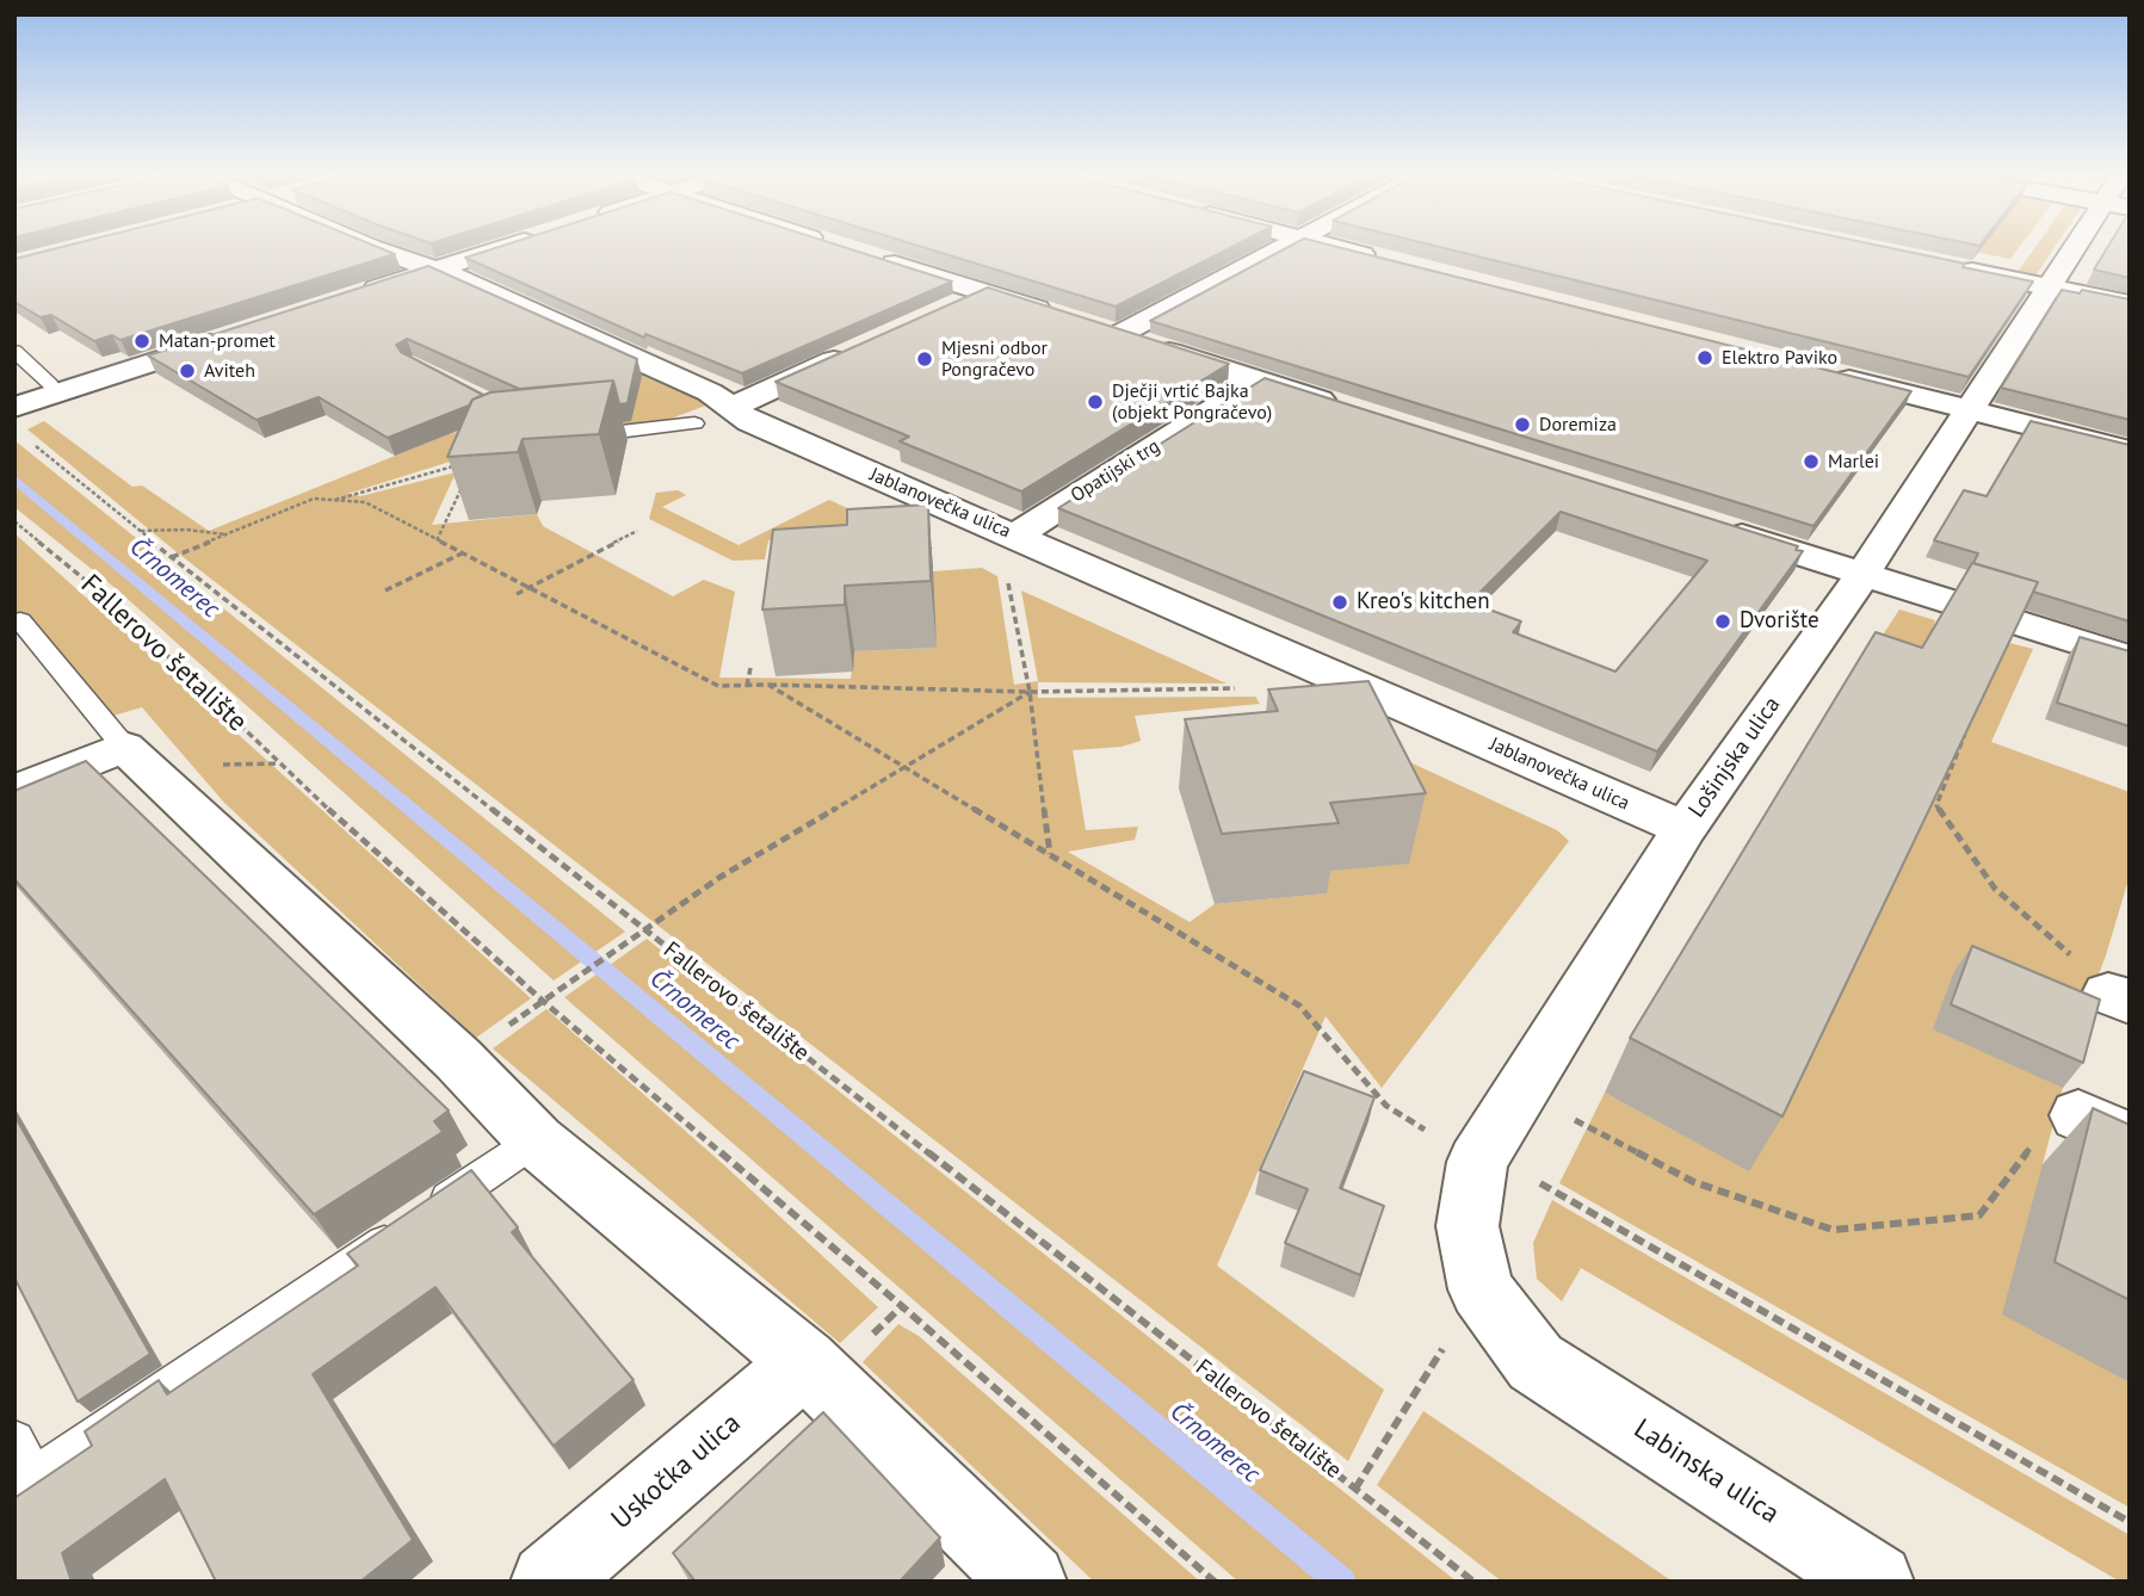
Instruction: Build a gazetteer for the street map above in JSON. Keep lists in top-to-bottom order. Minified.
{"streets":{"street":["Opatijski trg","Jablanovečka ulica","Lošinjska ulica","Uskočka ulica","Labinska ulica"],"path":["Fallerovo šetalište"]},"crossings":[["Opatijski trg","Jablanovečka ulica"],["Jablanovečka ulica","Lošinjska ulica"],["Lošinjska ulica","Labinska ulica"]],"water":["Črnomerec"],"places":["Matan-promet","Elektro Paviko","Mjesni odbor Pongračevo","Aviteh","Dječji vrtić Bajka (objekt Pongračevo)","Doremiza","Marlei","Kreo's kitchen","Dvorište"]}
